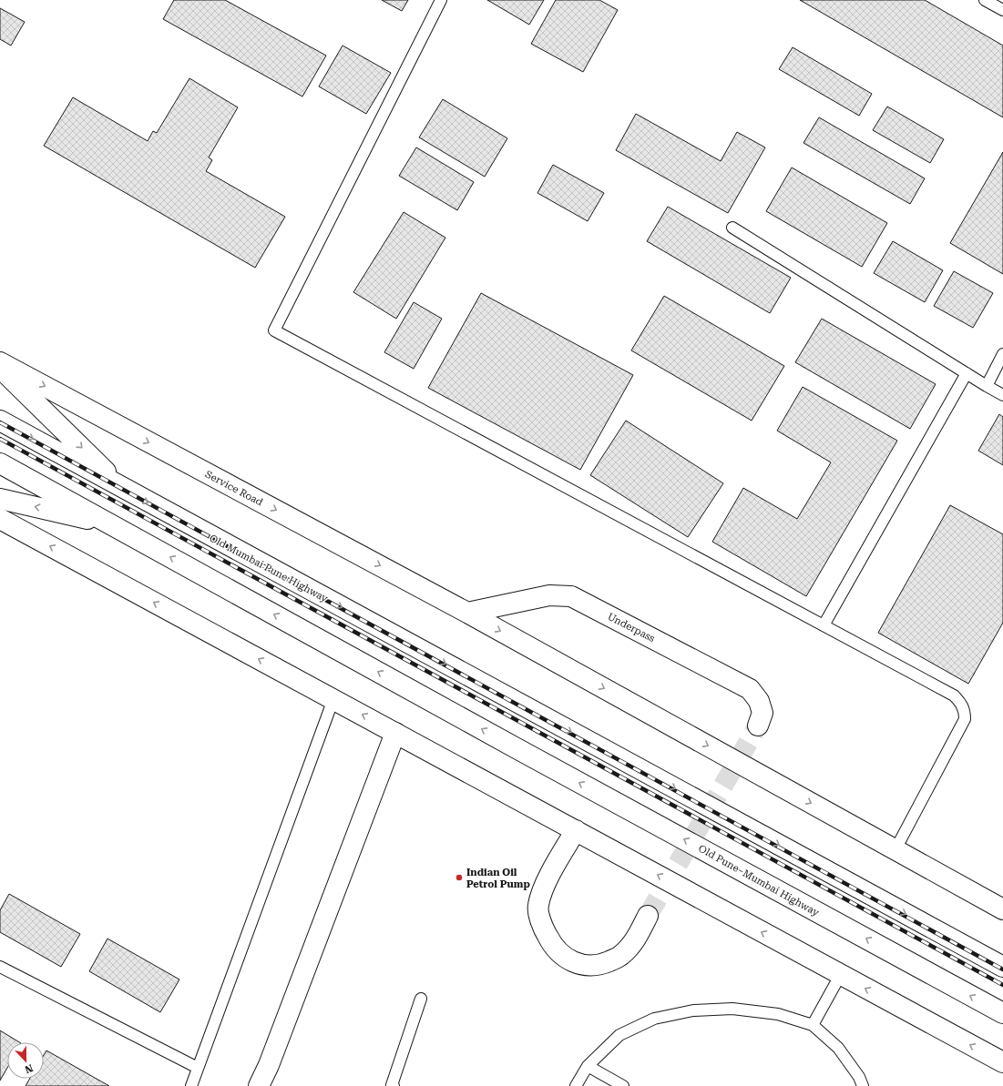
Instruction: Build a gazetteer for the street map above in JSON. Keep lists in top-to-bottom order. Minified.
{"streets":{"main road":["Service Road","Old Mumbai Pune Highway","Underpass","Old Pune–Mumbai Highway"]},"crossings":[["Service Road","Underpass"]],"places":["Indian Oil Petrol Pump"],"north":"bottom"}
